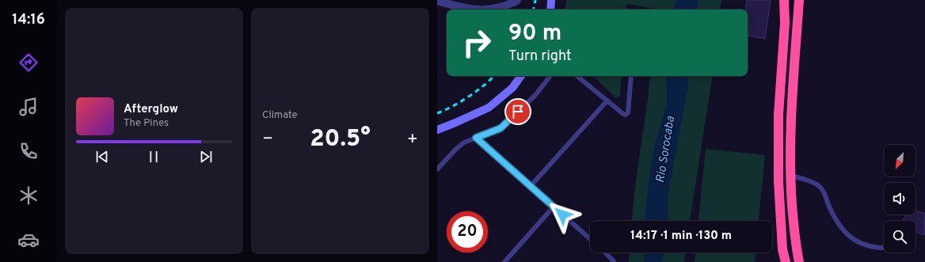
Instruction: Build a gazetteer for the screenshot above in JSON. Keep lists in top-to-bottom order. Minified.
{"water":["Rio Sorocaba"],"north":"bottom left","page":{"tabs":"14:16","tile":"Climate","turn":["90 m","Turn right"],"song":["Afterglow","The Pines"],"heat":["−","20.5°","+"],"limit":"20","trip":"14:17 · 1 min · 130 m"}}
